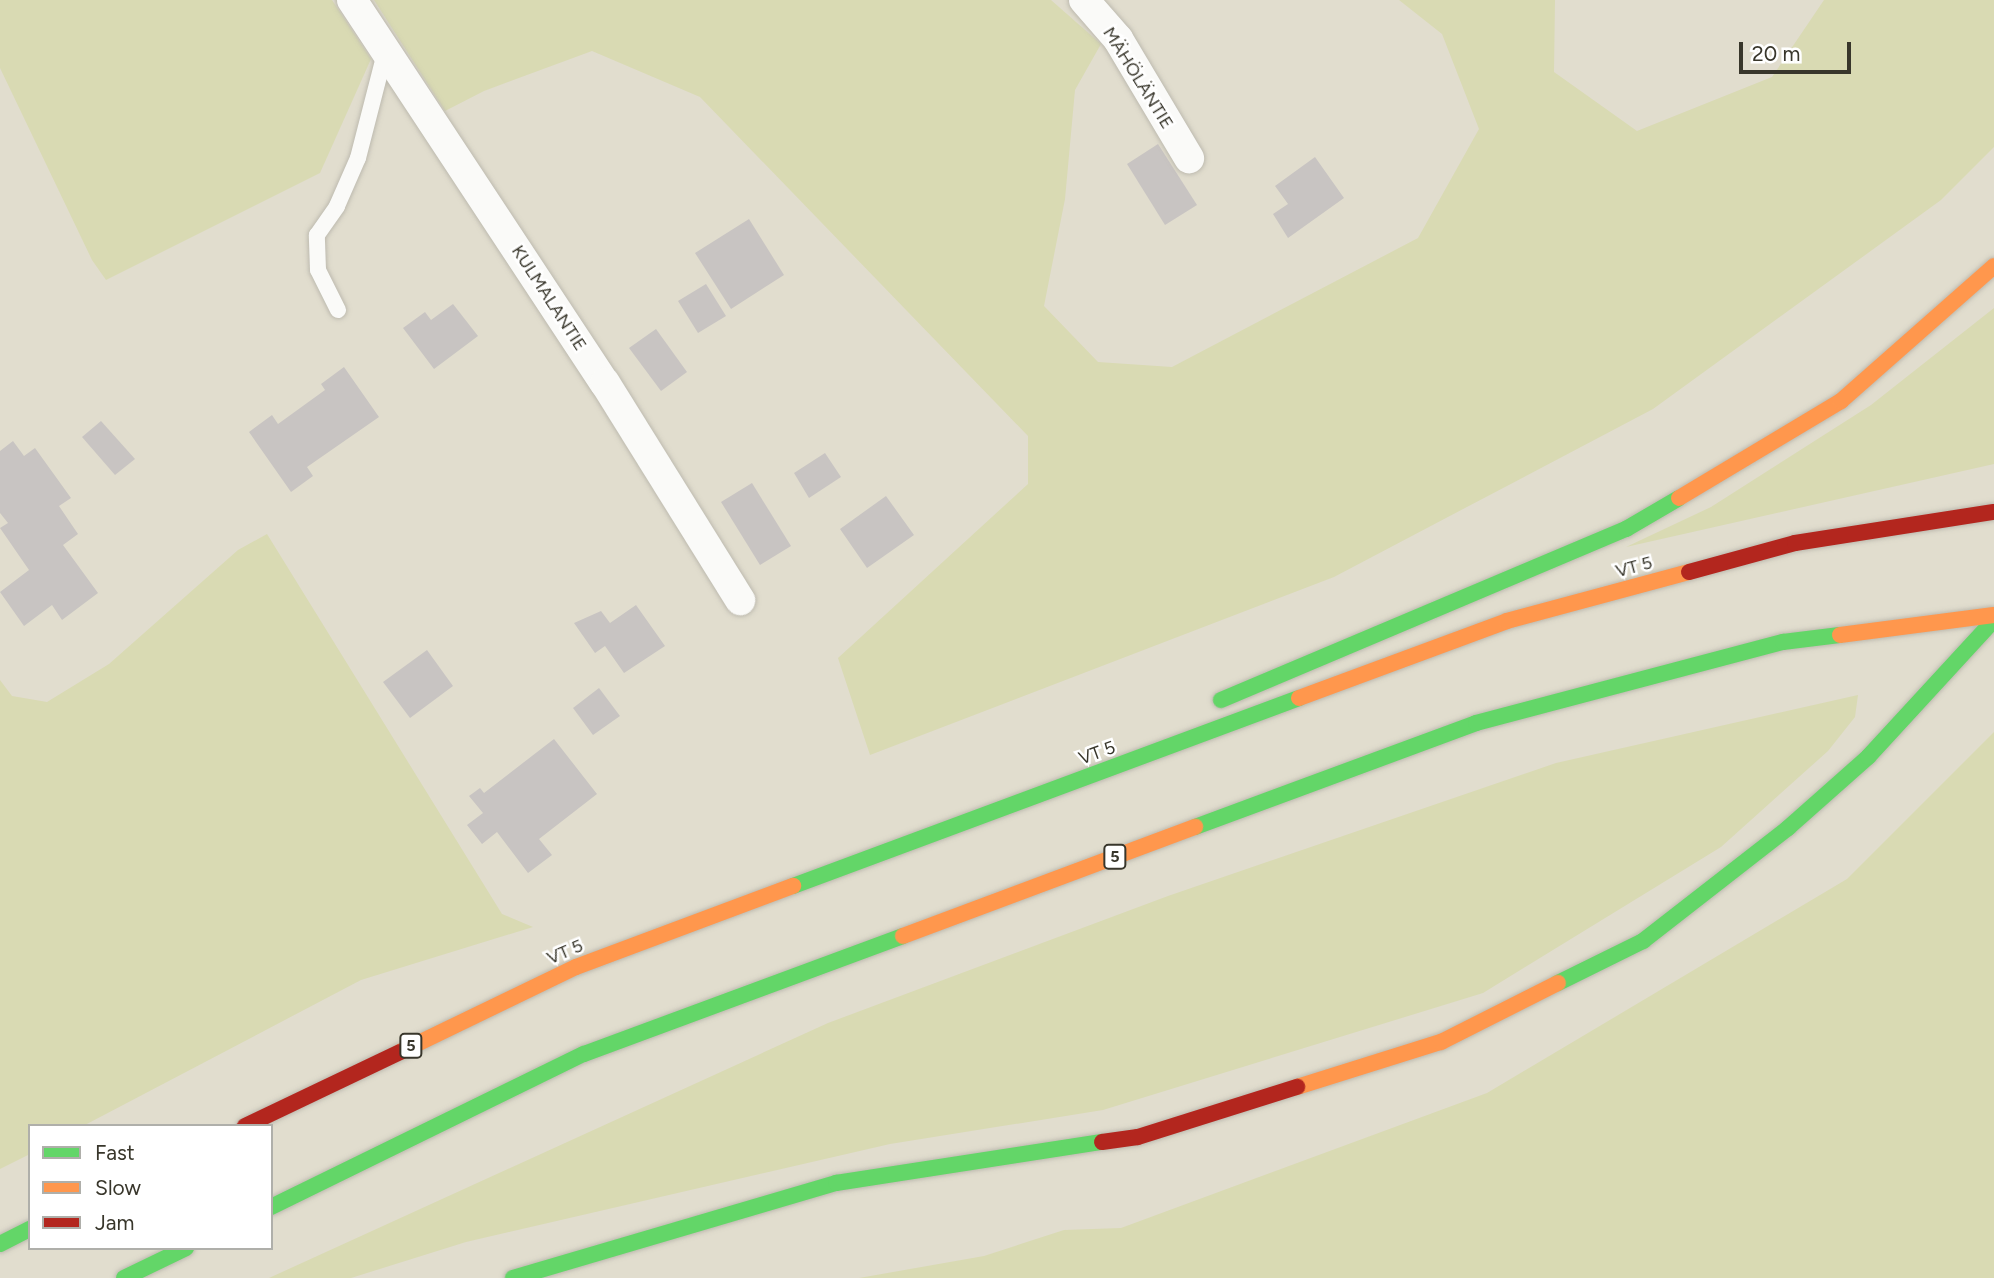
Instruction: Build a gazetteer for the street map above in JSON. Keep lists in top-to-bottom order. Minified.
{"streets":{"highway":["VT 5","5"],"street":["MÄHÖLÄNTIE","KULMALANTIE"]},"legend":["Fast","Slow","Jam"],"scale_bar":"20 m"}
